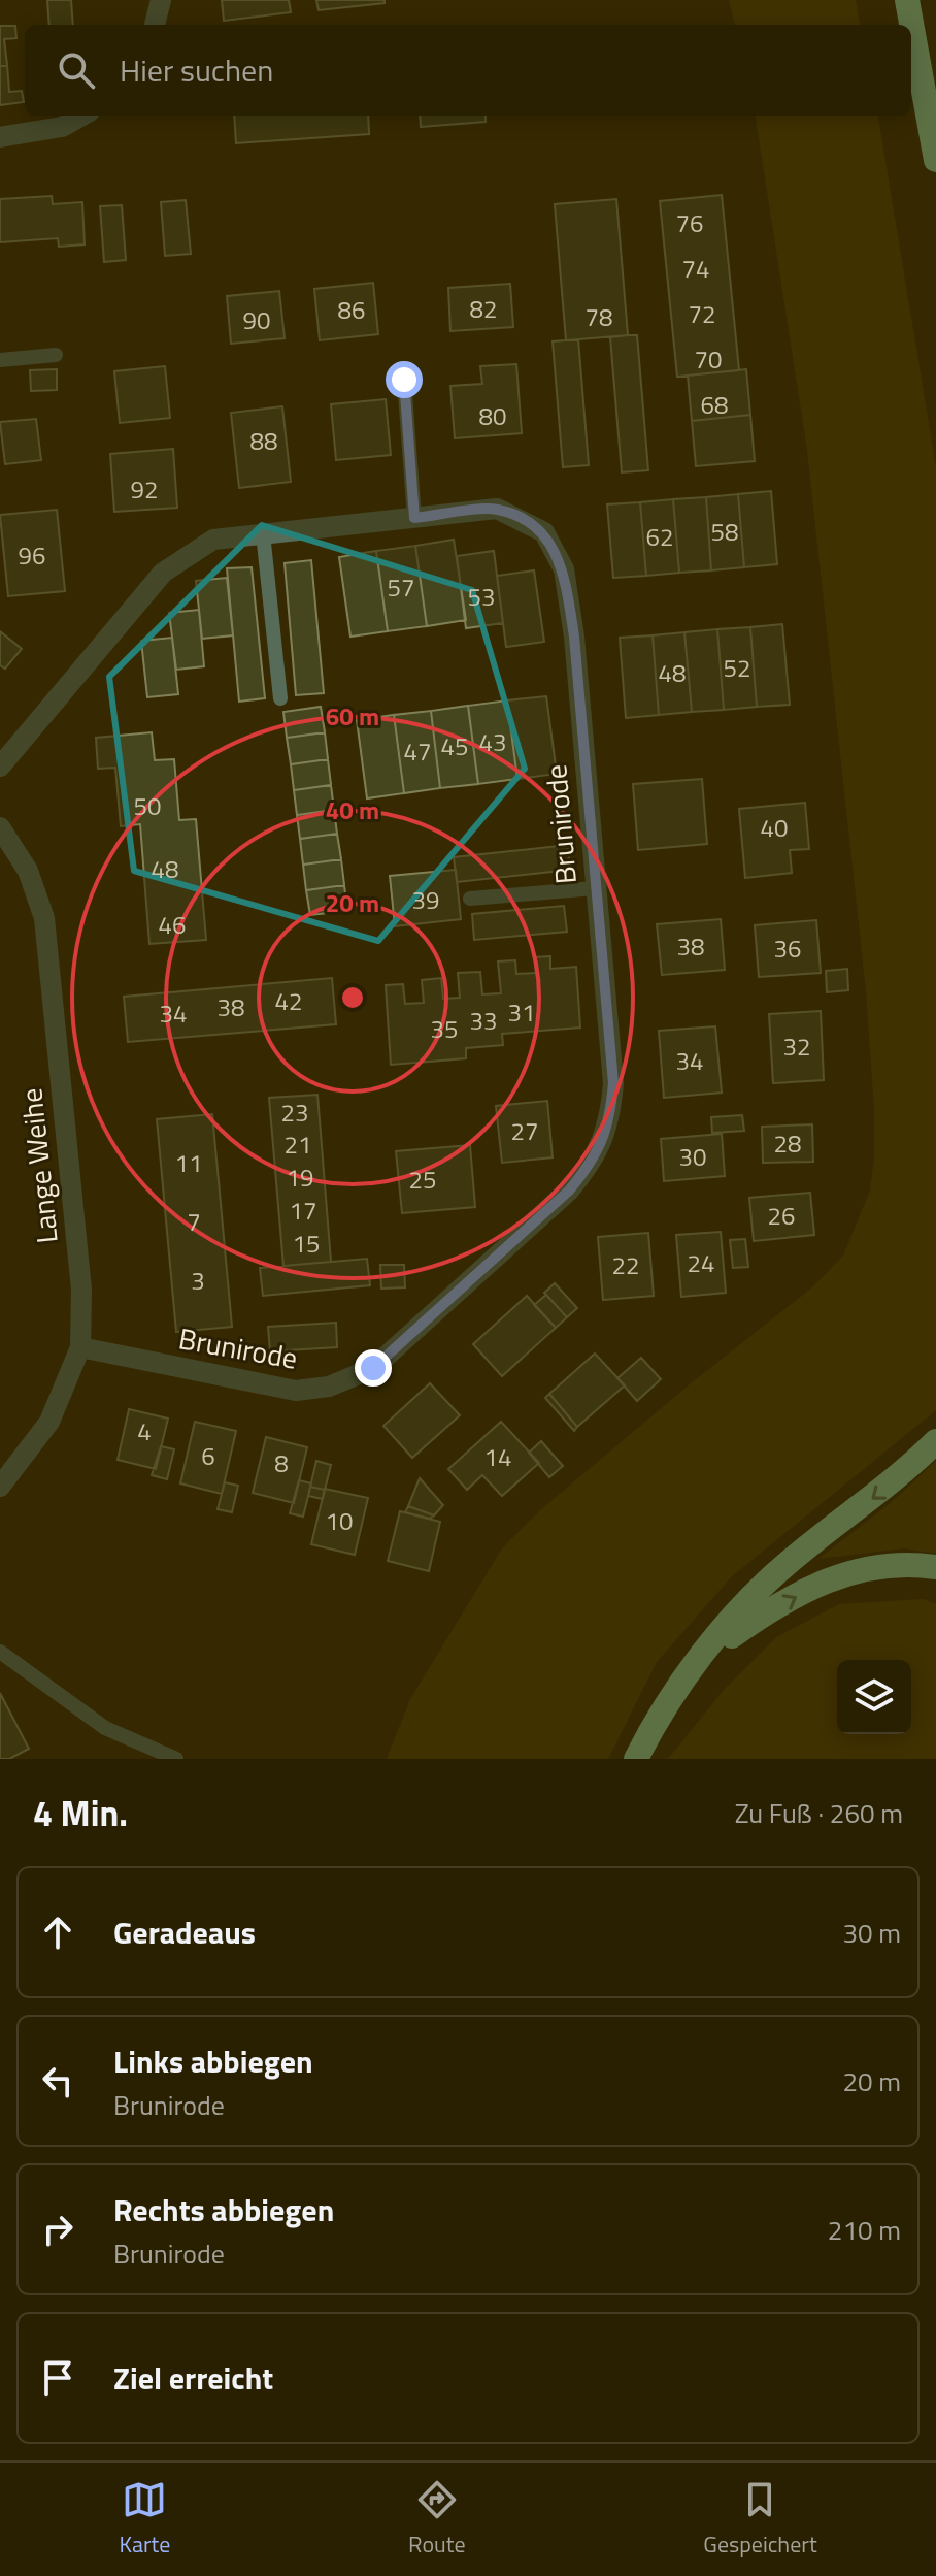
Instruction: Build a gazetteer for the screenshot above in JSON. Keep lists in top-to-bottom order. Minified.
{"streets":{"street":["Brunirode","Lange Weihe"]},"crossings":[["Brunirode","Lange Weihe"]],"house_numbers":["76","74","82","86","72","78","90","70","68","80","88","92","58","62","96","57","53","52","48","43","45","47","50","40","48","39","46","38","36","42","38","31","34","33","35","32","34","23","27","28","21","30","11","19","25","17","26","7","15","24","22","3","4","6","14","8","10"],"page":{"search":"Hier suchen","heading":["4 Min.","Zu Fuß · 260 m"],"list":[["Geradeaus","30 m"],["Links abbiegen","Brunirode","20 m"],["Rechts abbiegen","Brunirode","210 m"],"Ziel erreicht"],"nav":["Karte","Route","Gespeichert"]},"rings":["60 m","40 m","20 m"]}
